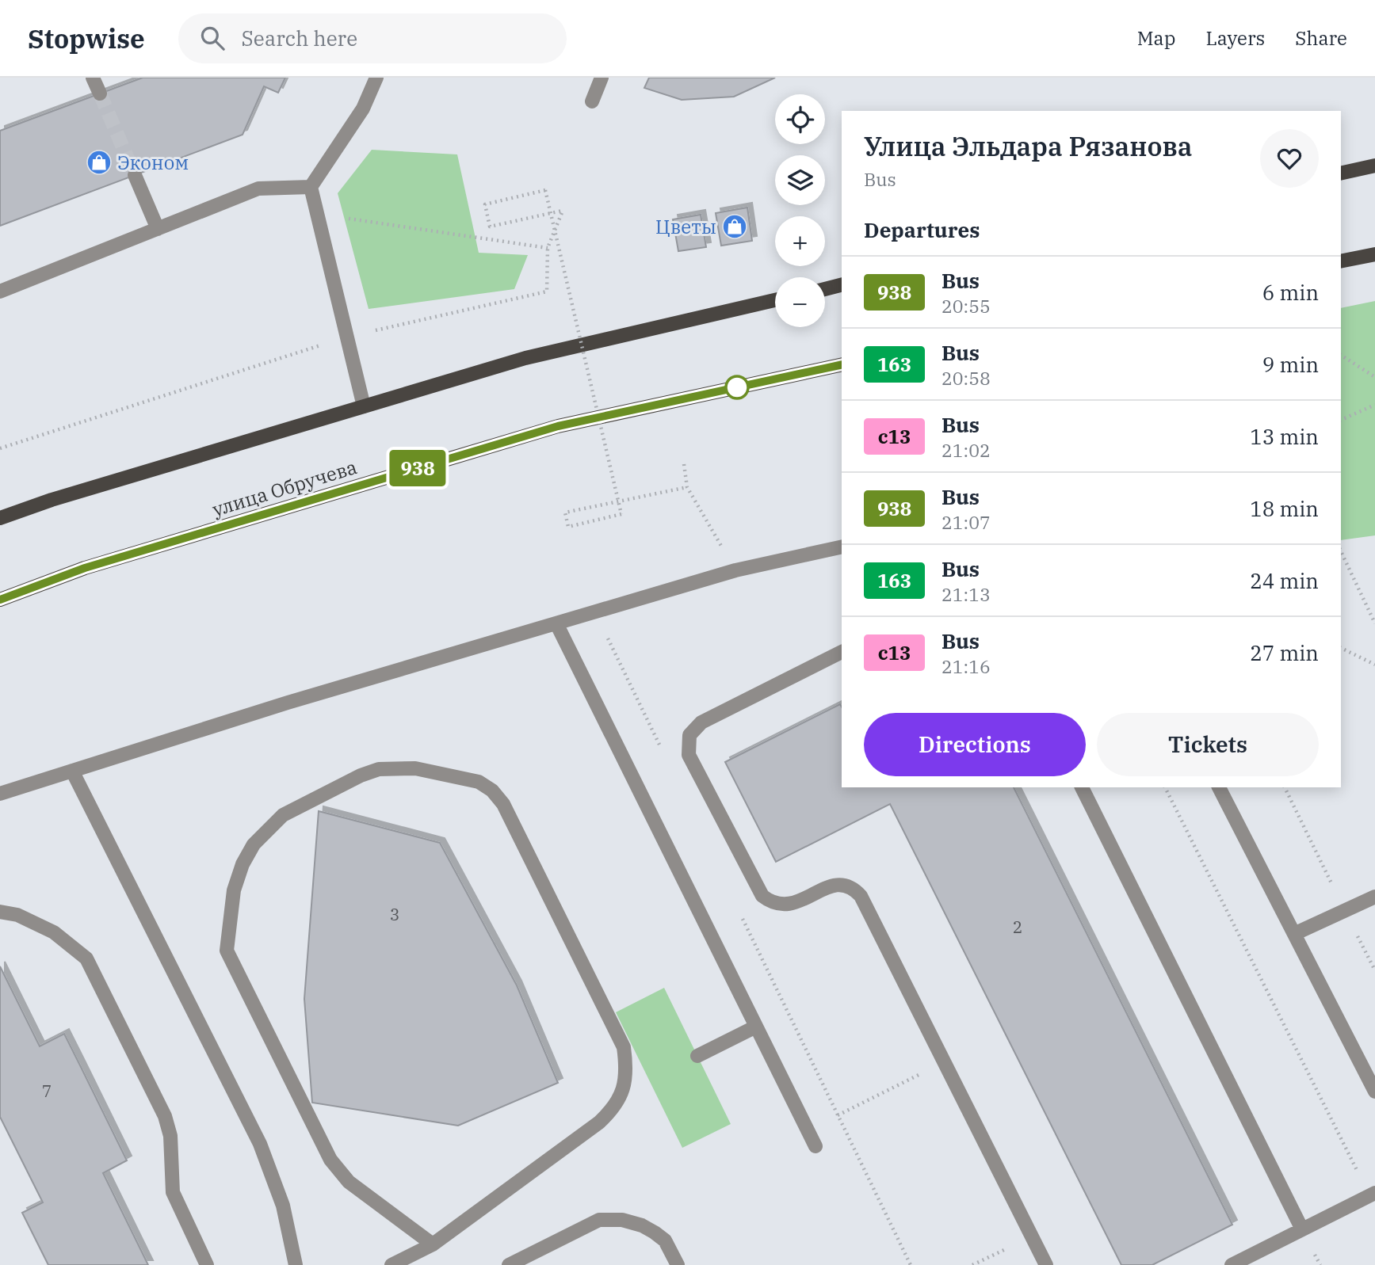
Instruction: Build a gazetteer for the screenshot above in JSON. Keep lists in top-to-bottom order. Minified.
{"streets":{"main road":["улица Обручева"]},"places":{"shop":["Эконом","Цветы"]},"lines":["bus line 938"],"house_numbers":["3","2","7"],"page":{"header":"Stopwise","search":"Search here","nav":["Map","Layers","Share"],"on_map":"938","map_buttons":["+","−"],"heading":[["Улица Эльдара Рязанова","Bus"],"Departures"],"list":[{"mark":"938","name":"Bus","note":"20:55","value":"6 min"},{"mark":"163","name":"Bus","note":"20:58","value":"9 min"},{"mark":"с13","name":"Bus","note":"21:02","value":"13 min"},{"mark":"938","name":"Bus","note":"21:07","value":"18 min"},{"mark":"163","name":"Bus","note":"21:13","value":"24 min"},{"mark":"с13","name":"Bus","note":"21:16","value":"27 min"}],"buttons":["Directions","Tickets"]}}
